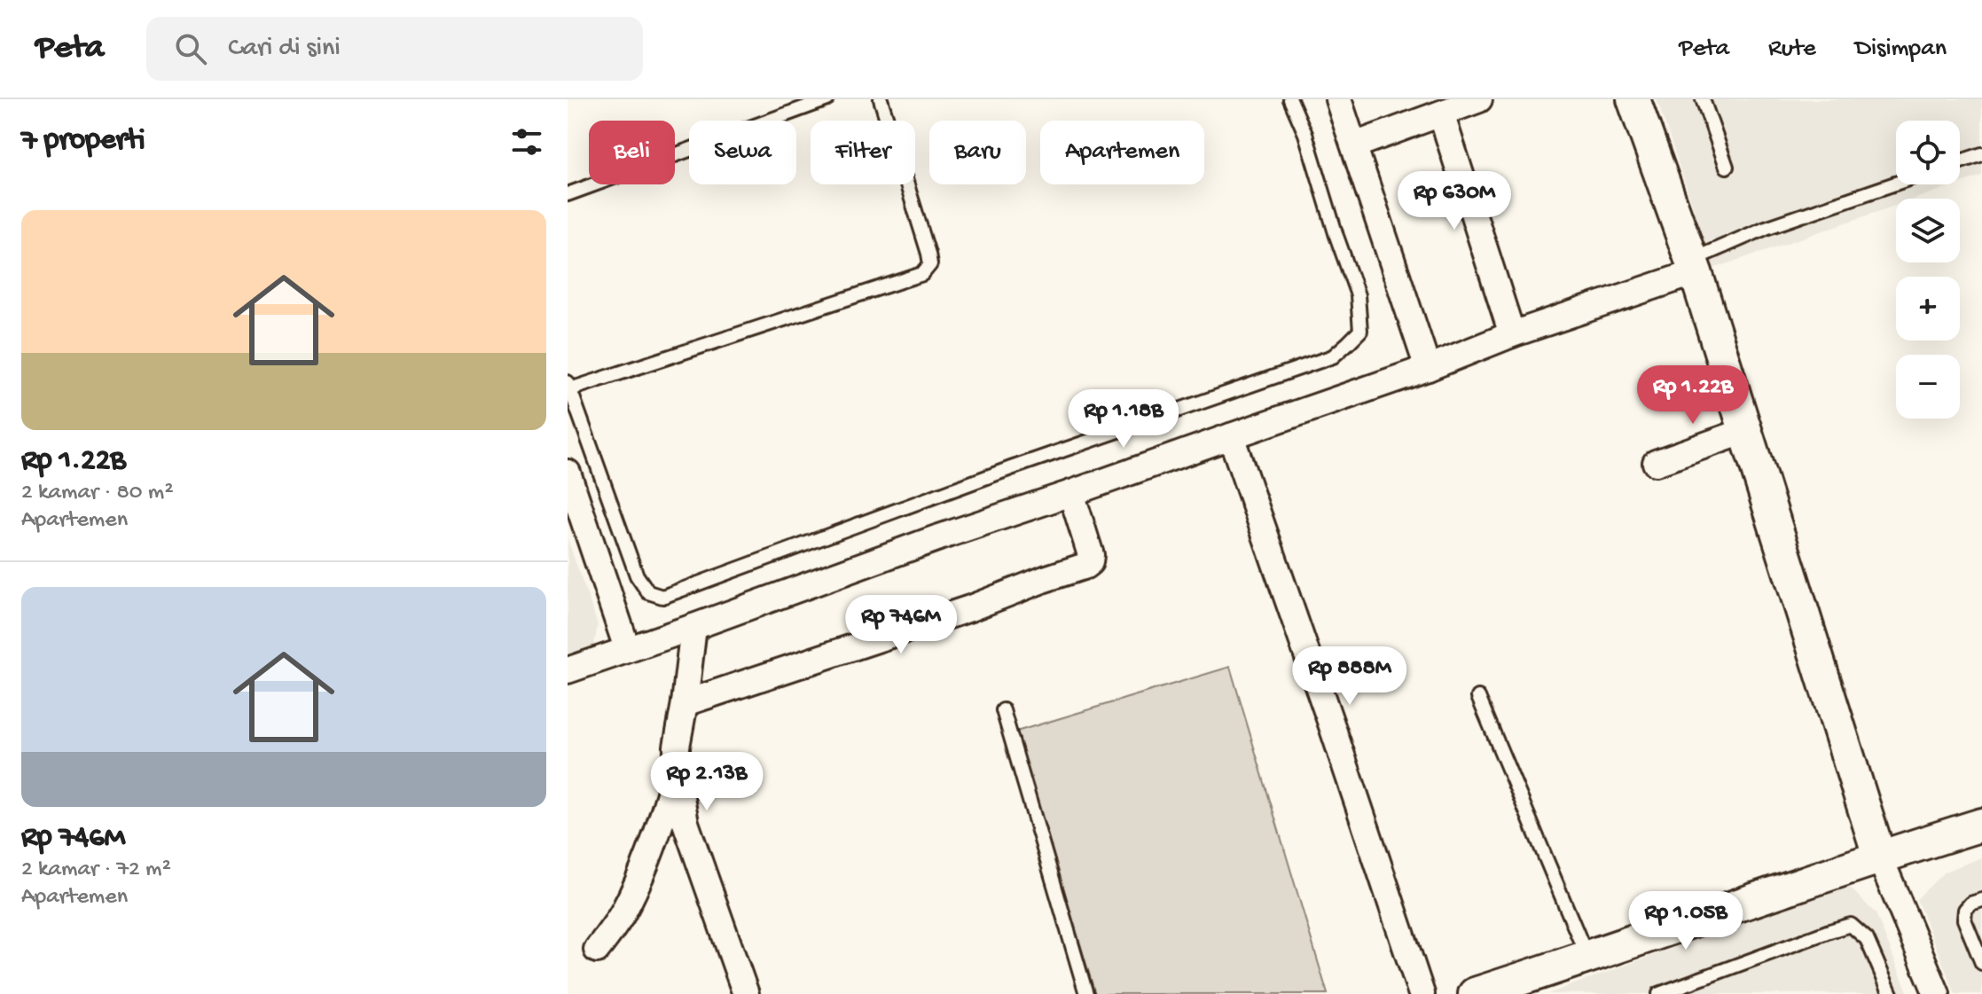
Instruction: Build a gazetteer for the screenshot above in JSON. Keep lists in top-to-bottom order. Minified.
{"page":{"header":"Peta","search":"Cari di sini","nav":["Peta","Rute","Disimpan"],"heading":"7 properti","map_buttons":["+","−"],"chip":["Beli","Sewa","Filter","Baru","Apartemen"],"price":["Rp 630M","Rp 1.22B","Rp 1.18B","Rp 746M","Rp 888M","Rp 2.13B","Rp 1.05B"],"list":[{"name":"Rp 1.22B","note":"2 kamar · 80 m² · Apartemen"},{"name":"Rp 746M","note":"2 kamar · 72 m² · Apartemen"}]}}
